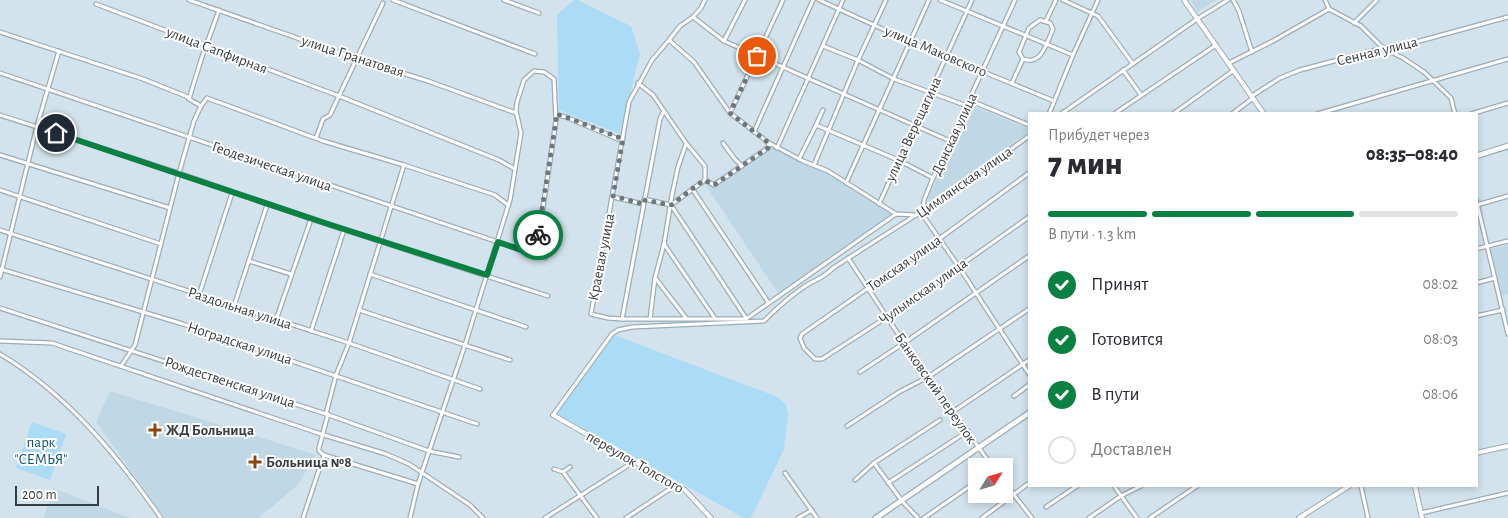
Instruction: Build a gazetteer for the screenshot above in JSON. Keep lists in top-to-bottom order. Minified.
{"streets":{"street":["улица Сапфирная","улица Маковского","Сенная улица","улица Гранатовая","улица Верещагина","Донская улица","Геодезическая улица","Цимлянская улица","Краевая улица","Томская улица","Чулымская улица","Раздольная улица","Ноградская улица","Рождественская улица","Банковский переулок","переулок Толстого"]},"crossings":[["улица Маковского","улица Верещагина"],["улица Маковского","Донская улица"],["Донская улица","Цимлянская улица"],["Цимлянская улица","Банковский переулок"],["Цимлянская улица","переулок Толстого"],["Томская улица","Чулымская улица"],["Томская улица","Банковский переулок"],["Чулымская улица","Банковский переулок"]],"parks":["парк \"СЕМЬЯ\""],"places":{"health":["ЖД Больница","Больница №8"]},"scale_bar":"200 m","north":"top right","page":{"heading":["7 мин","Прибудет через","08:35–08:40"],"bar":"В пути · 1.3 km","list":[["Принят","08:02"],["Готовится","08:03"],["В пути","08:06"],"Доставлен"],"scale":"200 m"}}
